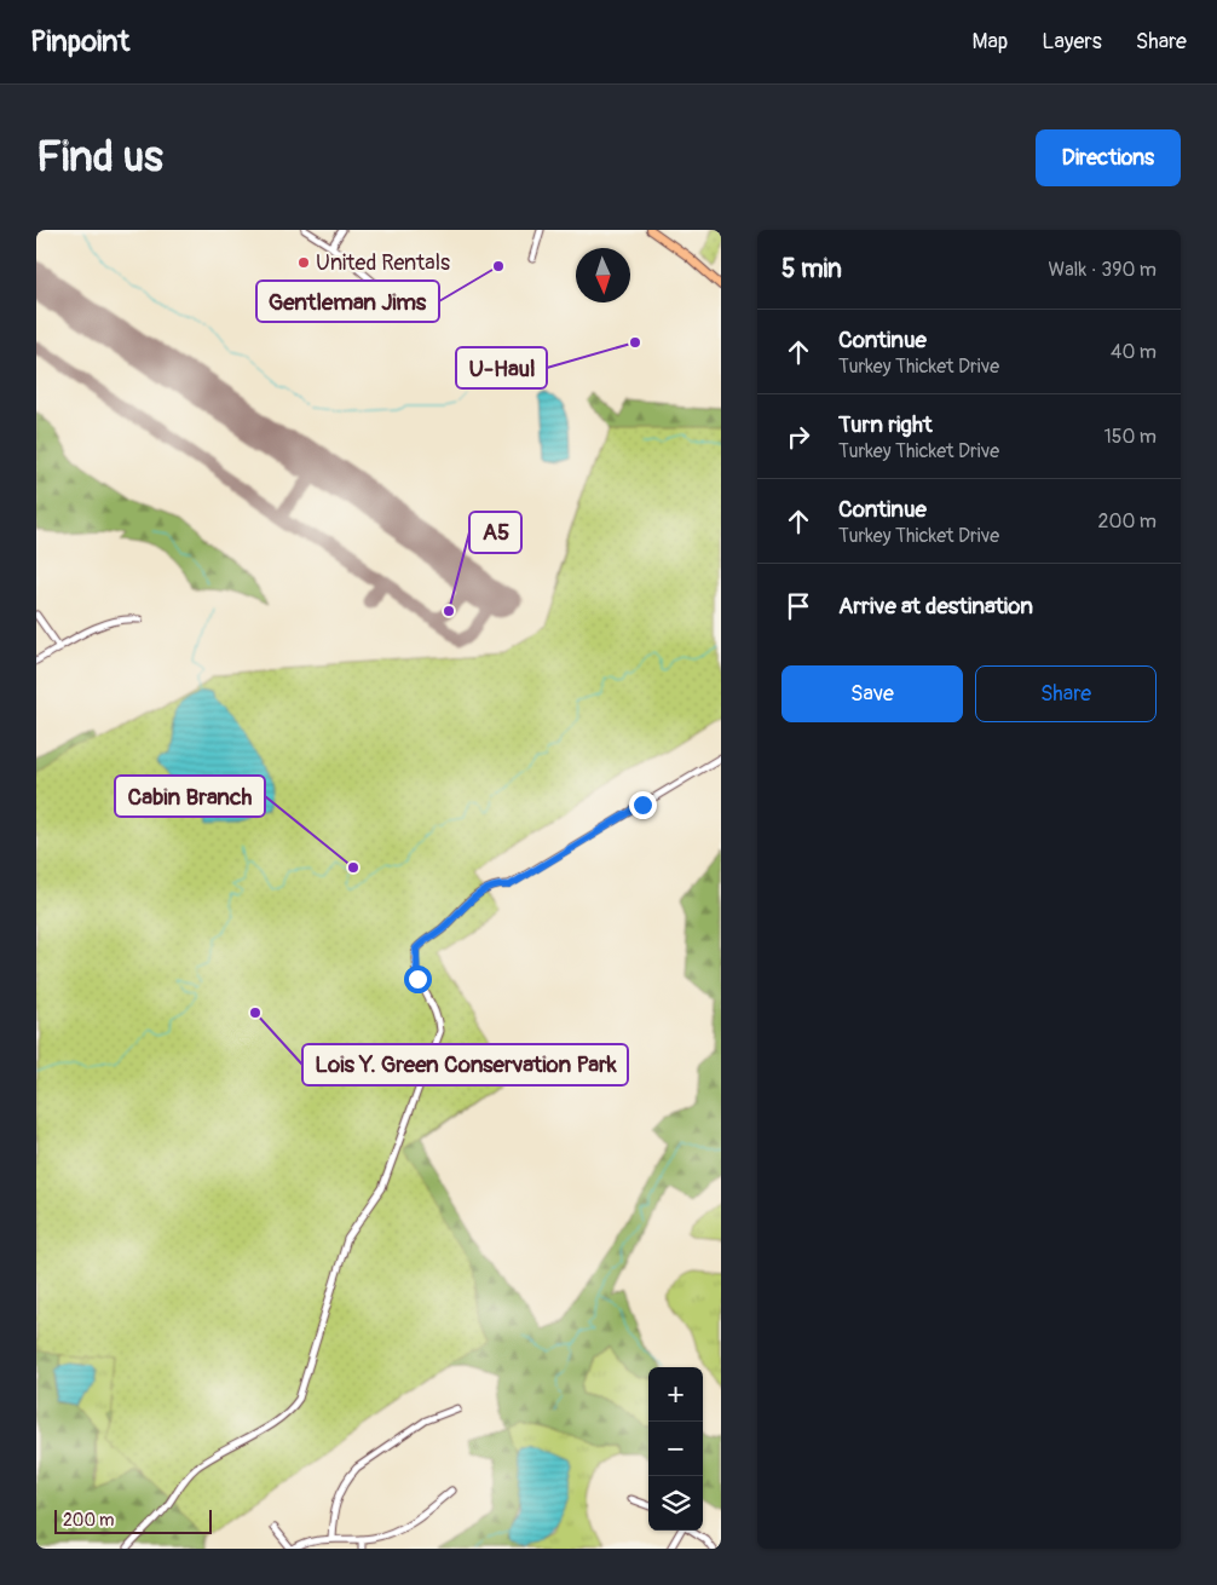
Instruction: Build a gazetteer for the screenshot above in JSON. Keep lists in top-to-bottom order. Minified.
{"places":["United Rentals","Gentleman Jims","U-Haul","A5","Cabin Branch","Lois Y. Green Conservation Park"],"scale_bar":"200 m","north":"bottom","page":{"header":"Pinpoint","nav":["Map","Layers","Share"],"buttons":["Directions",["Save","Share"]],"title":"Find us","heading":["5 min","Walk · 390 m"],"list":[["Continue","Turkey Thicket Drive","40 m"],["Turn right","Turkey Thicket Drive","150 m"],["Continue","Turkey Thicket Drive","200 m"],"Arrive at destination"],"map_buttons":["+","−"],"scale":"200 m"}}
